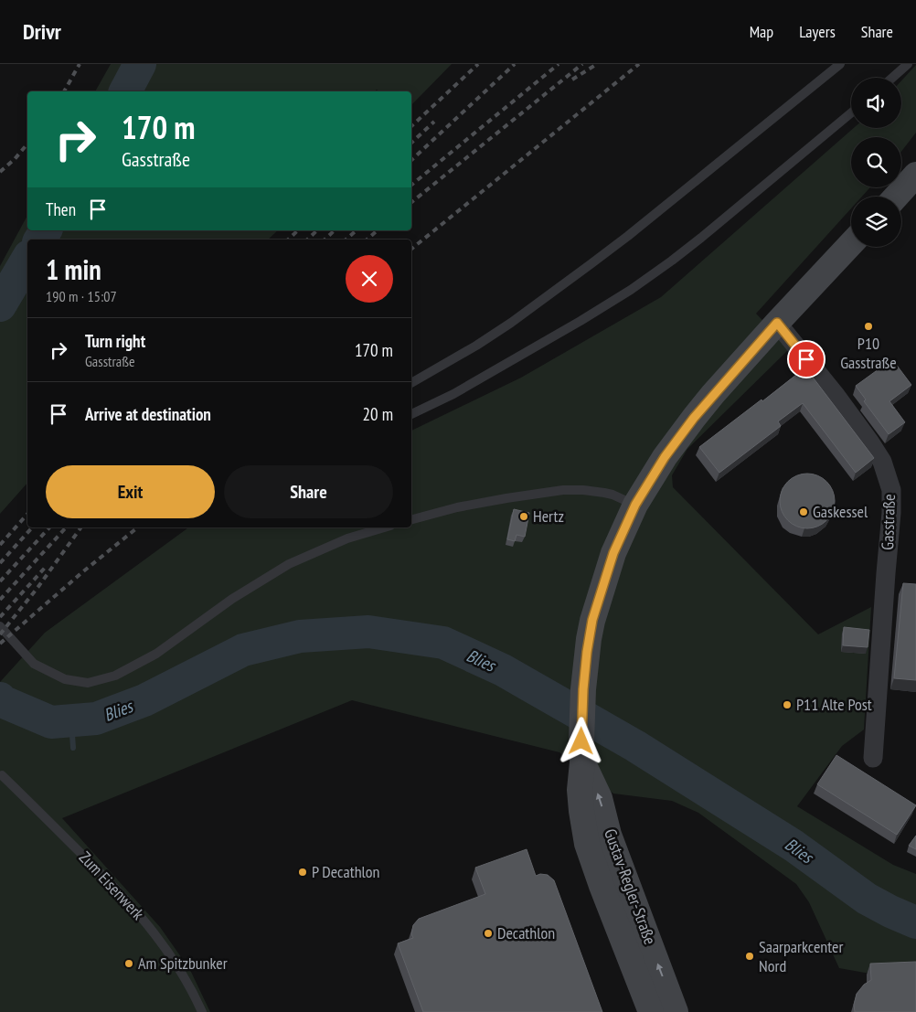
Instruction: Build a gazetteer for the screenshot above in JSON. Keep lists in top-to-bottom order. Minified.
{"streets":{"main road":["Gustav-Regler-Straße"],"street":["Gasstraße"],"lane":["Zum Eisenwerk"]},"crossings":[["Gasstraße","Gustav-Regler-Straße"]],"water":["Blies"],"places":["P10 Gasstraße","Gaskessel","Hertz","P11 Alte Post","P Decathlon","Decathlon","Saarparkcenter Nord","Am Spitzbunker"],"page":{"header":"Drivr","nav":["Map","Layers","Share"],"turn":["170 m","Gasstraße"],"then":"Then","heading":["1 min","190 m · 15:07"],"list":[{"name":"Turn right","note":"Gasstraße","value":"170 m"},{"name":"Arrive at destination","value":"20 m"}],"buttons":["Exit","Share"]}}
